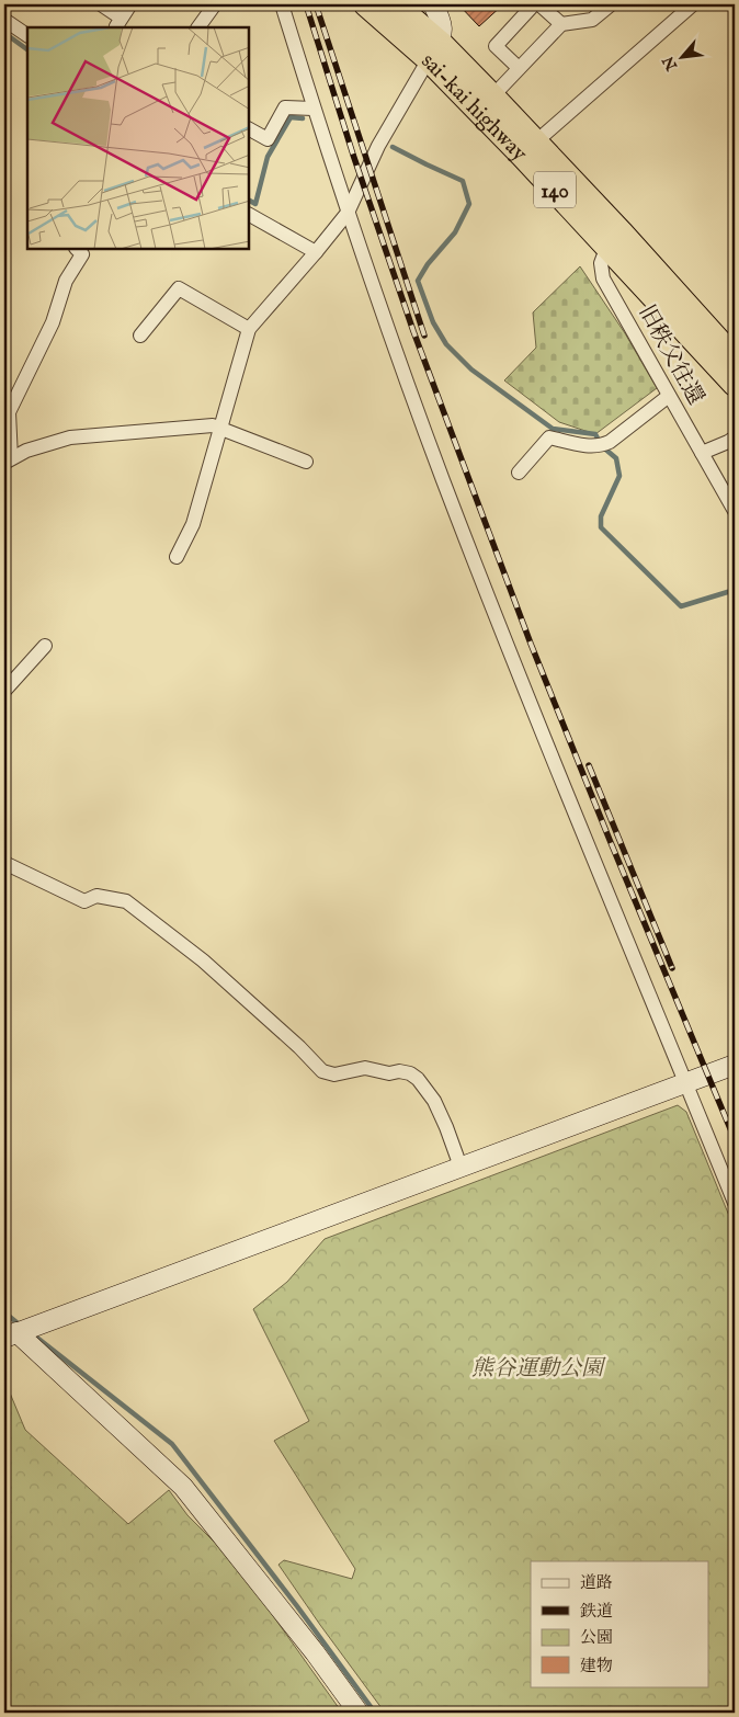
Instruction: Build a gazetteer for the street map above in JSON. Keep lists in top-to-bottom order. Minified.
{"streets":{"highway":["sai-kai highway","140"],"street":["旧秩父往還"]},"crossings":[["sai-kai highway","旧秩父往還"]],"parks":["熊谷運動公園"],"legend":["道路","鉄道","公園","建物"],"north":"bottom left"}
